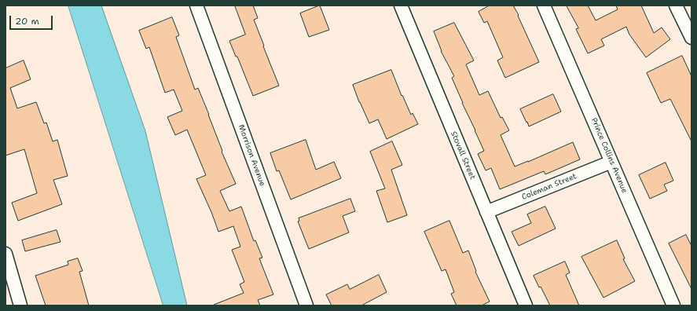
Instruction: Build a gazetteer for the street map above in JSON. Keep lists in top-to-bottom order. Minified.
{"streets":{"street":["Morrison Avenue","Stovall Street","Prince Collins Avenue","Coleman Street"]},"crossings":[["Stovall Street","Coleman Street"],["Prince Collins Avenue","Coleman Street"]],"scale_bar":"20 m"}
